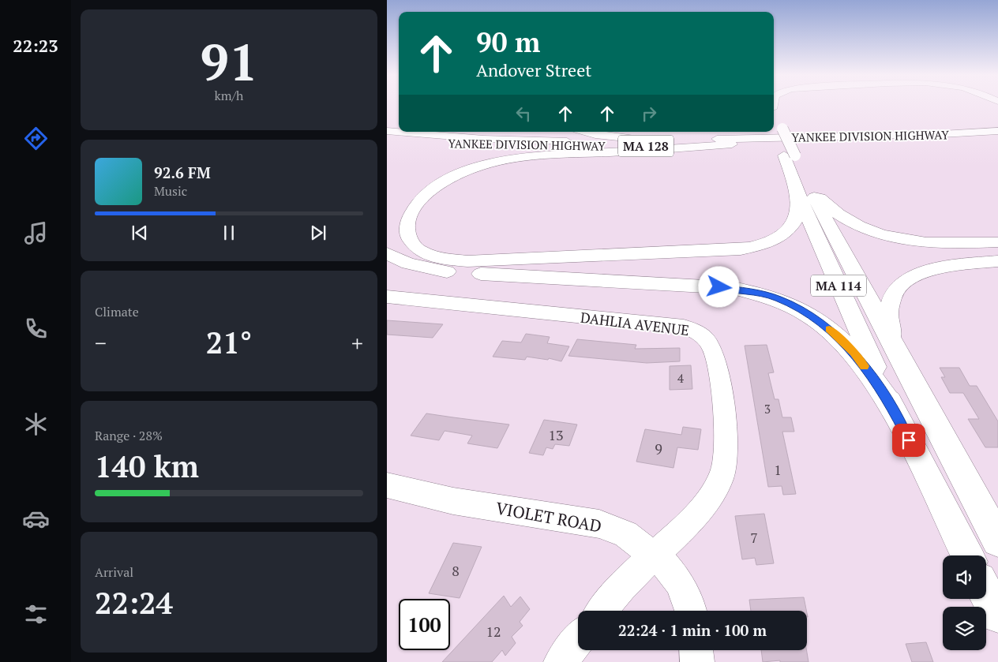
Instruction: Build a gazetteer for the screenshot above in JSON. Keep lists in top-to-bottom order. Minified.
{"streets":{"highway":["YANKEE DIVISION HIGHWAY","MA 128","MA 114"],"street":["DAHLIA AVENUE","VIOLET ROAD"]},"crossings":[["DAHLIA AVENUE","VIOLET ROAD"]],"house_numbers":["4","3","13","9","1","7","8","12"],"page":{"tabs":"22:23","tile":[["91","km/h"],"Climate",["Range · 28%","140 km"],["Arrival","22:24"]],"turn":["90 m","Andover Street"],"song":["92.6 FM","Music"],"heat":["−","21°","+"],"limit":"100","trip":"22:24 · 1 min · 100 m"}}
